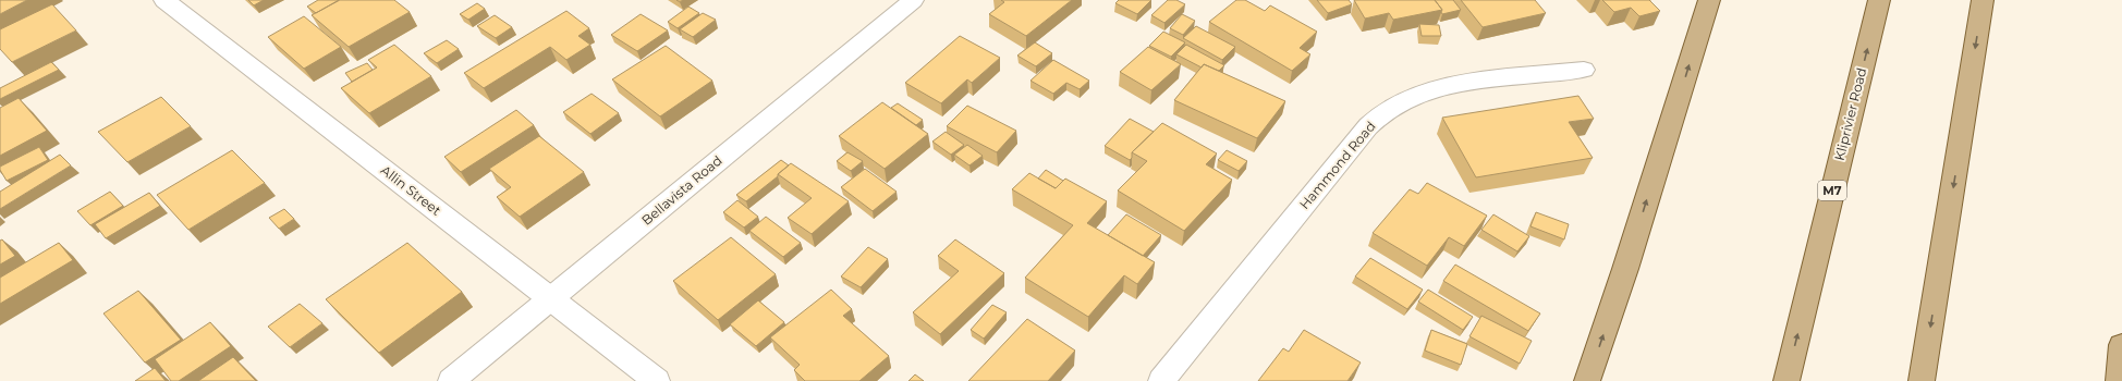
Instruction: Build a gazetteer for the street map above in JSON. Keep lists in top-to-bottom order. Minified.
{"streets":{"main road":["Kliprivier Road","M7"],"street":["Hammond Road","Allin Street","Bellavista Road"]},"crossings":[["Allin Street","Bellavista Road"]]}
